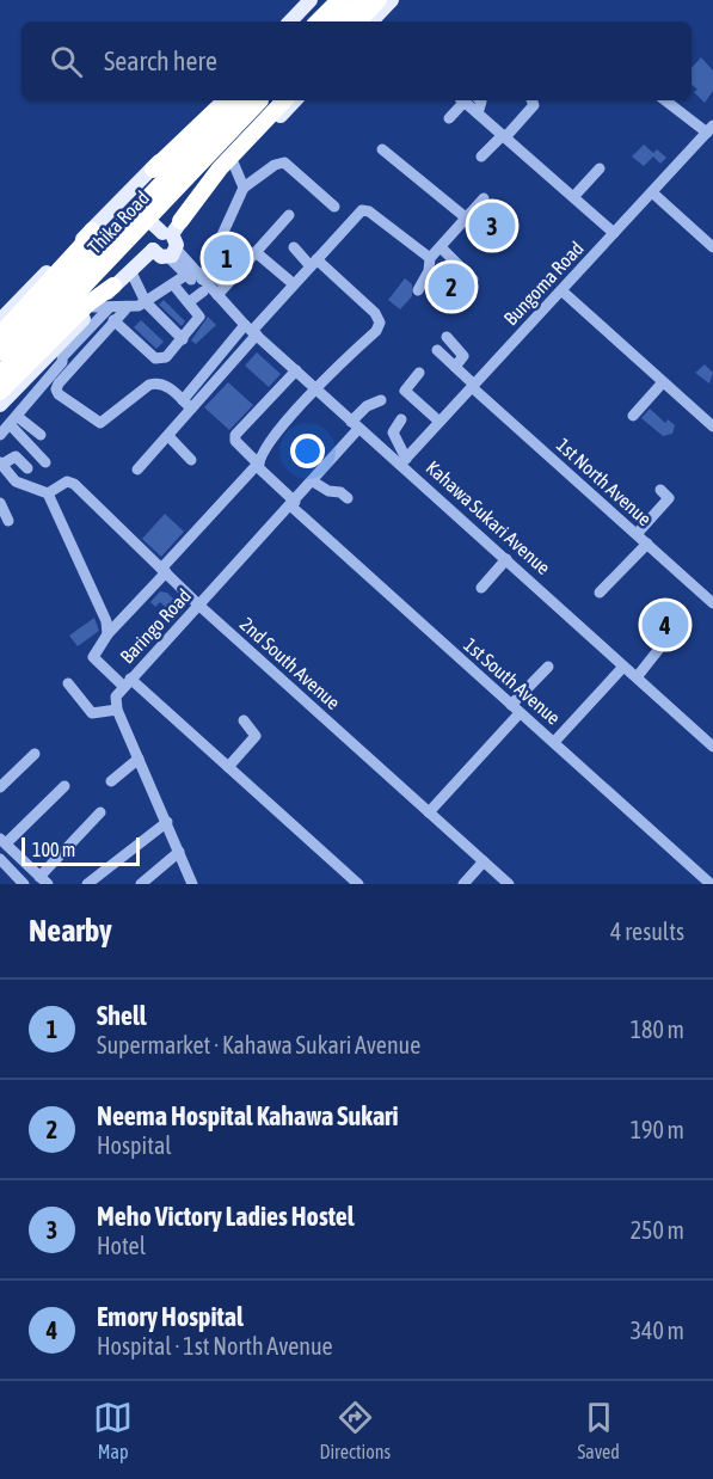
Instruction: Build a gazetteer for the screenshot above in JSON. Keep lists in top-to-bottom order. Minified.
{"streets":{"highway":["Thika Road"],"main road":["Kahawa Sukari Avenue"],"street":["Bungoma Road","1st North Avenue","Baringo Road","2nd South Avenue","1st South Avenue"]},"crossings":[["Thika Road","Kahawa Sukari Avenue"],["Bungoma Road","1st North Avenue"],["Bungoma Road","Kahawa Sukari Avenue"],["Kahawa Sukari Avenue","Baringo Road"],["Kahawa Sukari Avenue","1st South Avenue"],["Baringo Road","2nd South Avenue"],["Baringo Road","1st South Avenue"]],"scale_bar":"100 m","page":{"search":"Search here","pins":["3","1","2","4"],"scale":"100 m","heading":["Nearby","4 results"],"list":[{"mark":"1","name":"Shell","note":"Supermarket · Kahawa Sukari Avenue","value":"180 m"},{"mark":"2","name":"Neema Hospital Kahawa Sukari","note":"Hospital","value":"190 m"},{"mark":"3","name":"Meho Victory Ladies Hostel","note":"Hotel","value":"250 m"},{"mark":"4","name":"Emory Hospital","note":"Hospital · 1st North Avenue","value":"340 m"}],"nav":["Map","Directions","Saved"]}}
